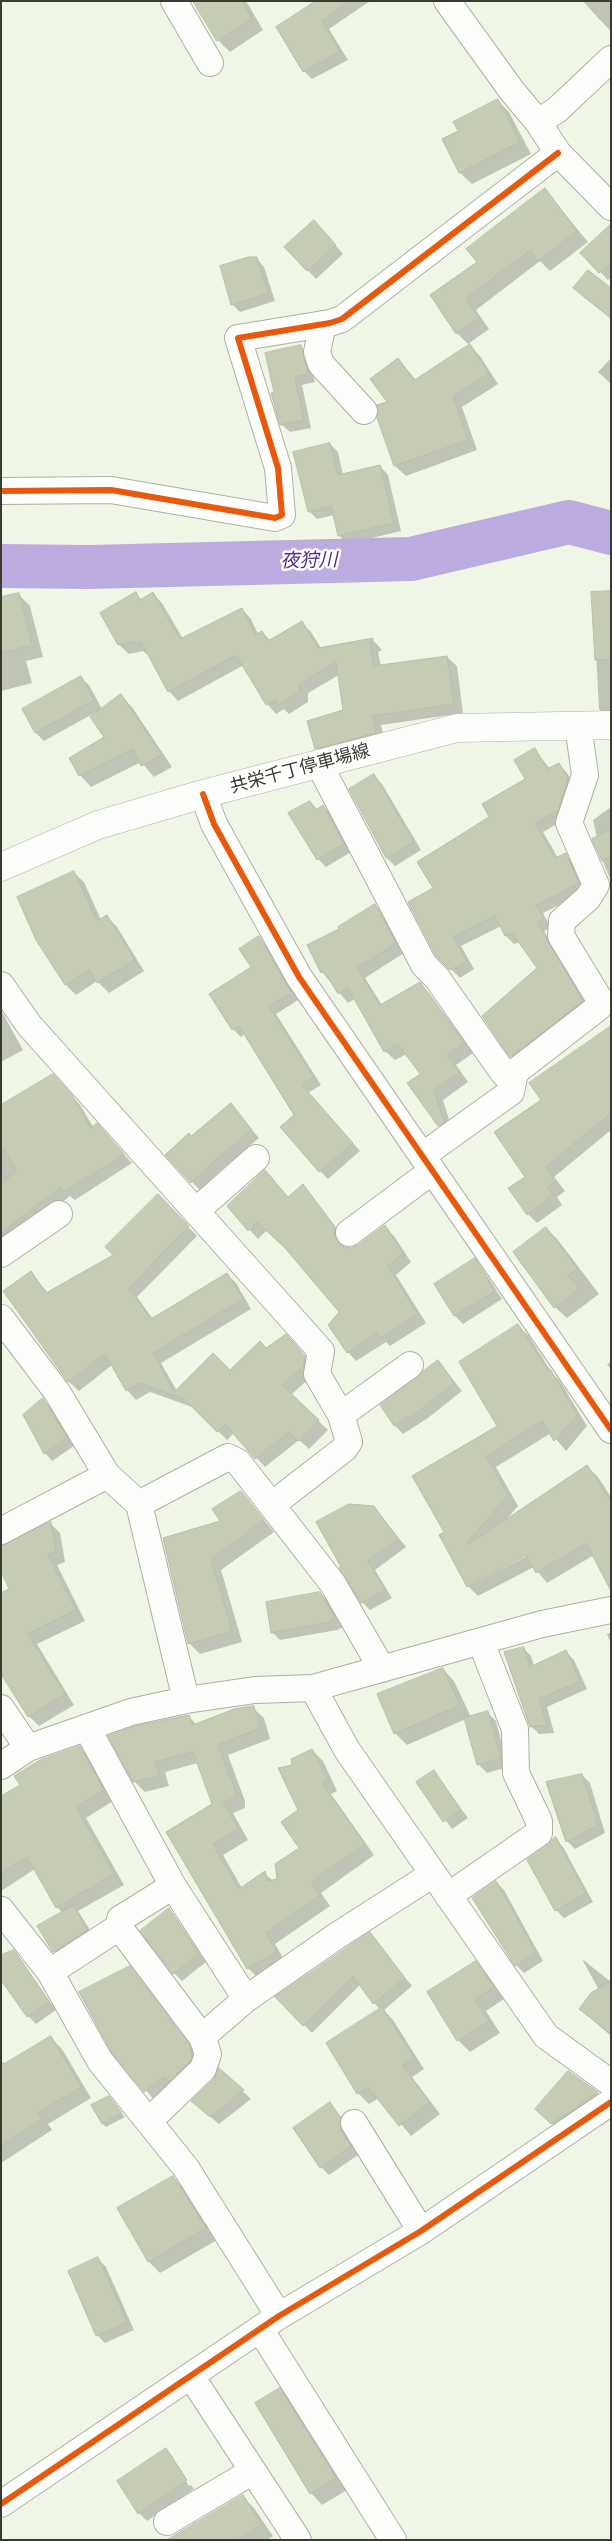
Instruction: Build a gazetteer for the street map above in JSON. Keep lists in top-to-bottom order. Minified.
{"streets":{"main road":["共栄千丁停車場線"]},"water":["夜狩川"]}
